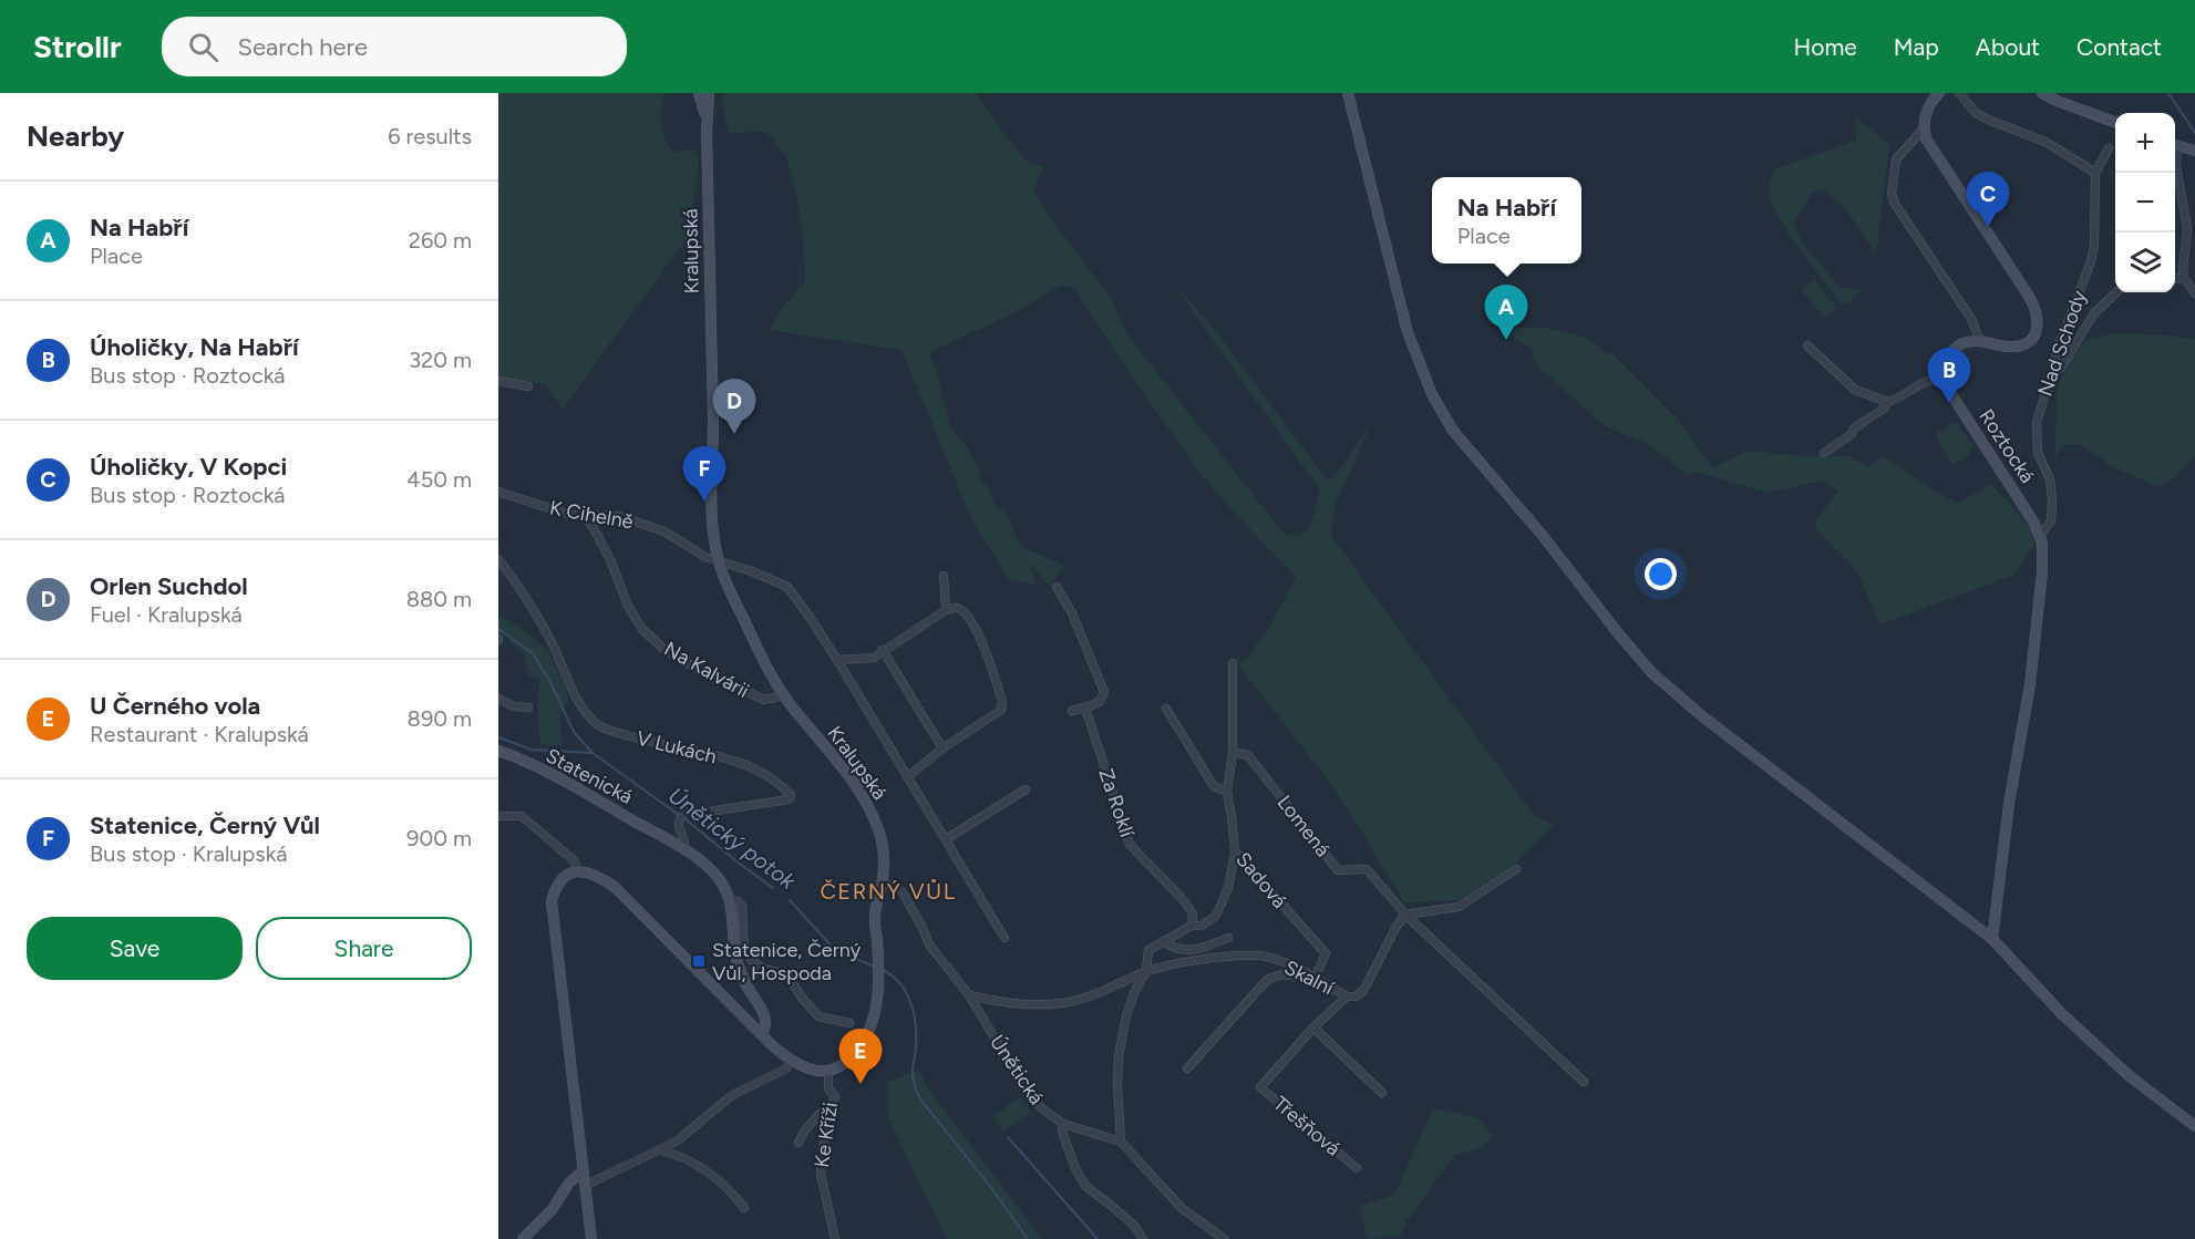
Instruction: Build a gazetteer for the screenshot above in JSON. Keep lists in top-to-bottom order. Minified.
{"streets":{"street":["Kralupská","Nad Schody","Roztocká","K Cihelně","Na Kalvárii","V Lukách","Statenická","Za Roklí","Lomená","Sadová","Skalní","Únětická","Třešňová","Ke Kříži"]},"crossings":[["Kralupská","K Cihelně"],["Kralupská","Na Kalvárii"],["Kralupská","Únětická"],["Kralupská","Ke Kříži"],["Nad Schody","Roztocká"],["K Cihelně","Na Kalvárii"],["V Lukách","Statenická"],["Lomená","Skalní"],["Sadová","Skalní"],["Skalní","Únětická"],["Skalní","Třešňová"]],"districts":["ČERNÝ VŮL"],"water":["Únětický potok"],"places":{"transit":["Statenice, Černý Vůl, Hospoda"]},"page":{"header":"Strollr","search":"Search here","nav":["Home","Map","About","Contact"],"heading":["Nearby","6 results"],"map_buttons":["+","−"],"pins":["C","A","B","D","F","E"],"popup":["Na Habří","Place"],"list":[{"mark":"A","name":"Na Habří","note":"Place","value":"260 m"},{"mark":"B","name":"Úholičky, Na Habří","note":"Bus stop · Roztocká","value":"320 m"},{"mark":"C","name":"Úholičky, V Kopci","note":"Bus stop · Roztocká","value":"450 m"},{"mark":"D","name":"Orlen Suchdol","note":"Fuel · Kralupská","value":"880 m"},{"mark":"E","name":"U Černého vola","note":"Restaurant · Kralupská","value":"890 m"},{"mark":"F","name":"Statenice, Černý Vůl","note":"Bus stop · Kralupská","value":"900 m"}],"buttons":["Save","Share"]}}
